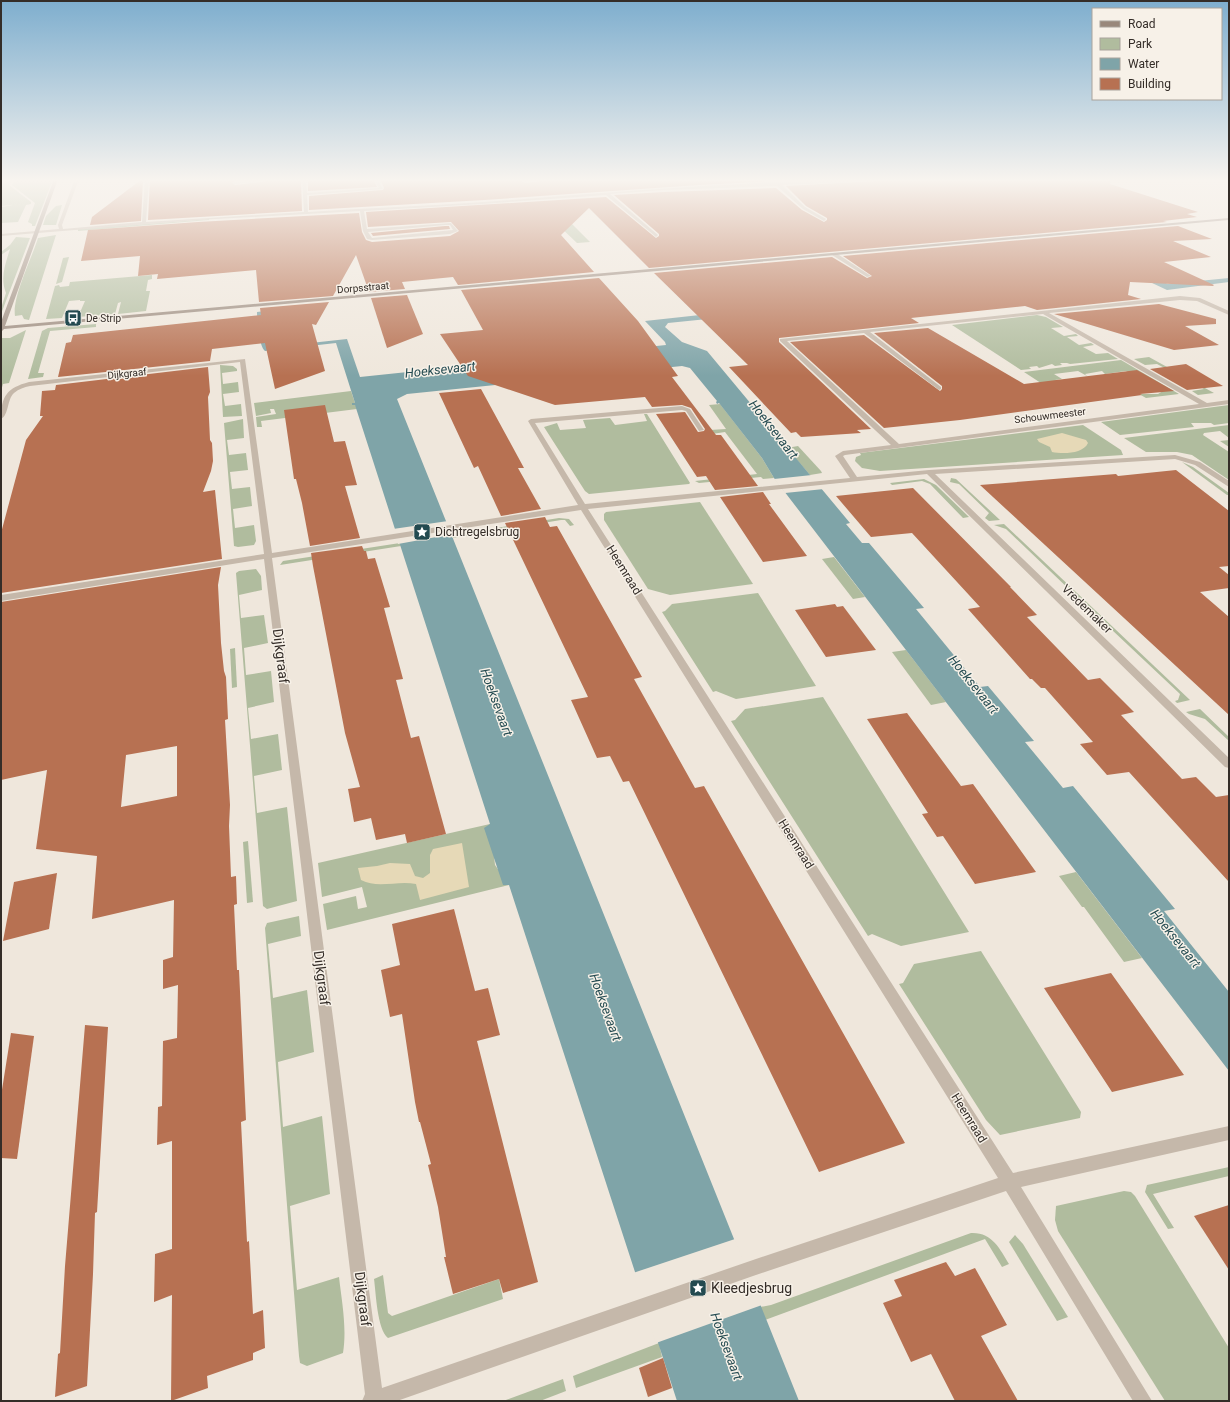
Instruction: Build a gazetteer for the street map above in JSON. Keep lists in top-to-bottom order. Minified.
{"streets":{"street":["Dorpsstraat","Dijkgraaf","Schouwmeester","Heemraad","Vredemaker"]},"crossings":[["Dijkgraaf","Heemraad"]],"water":["Hoeksevaart"],"places":{"bus stop":["De Strip"],"place":["Dichtregelsbrug","Kleedjesbrug"]},"legend":["Road","Park","Water","Building"]}
